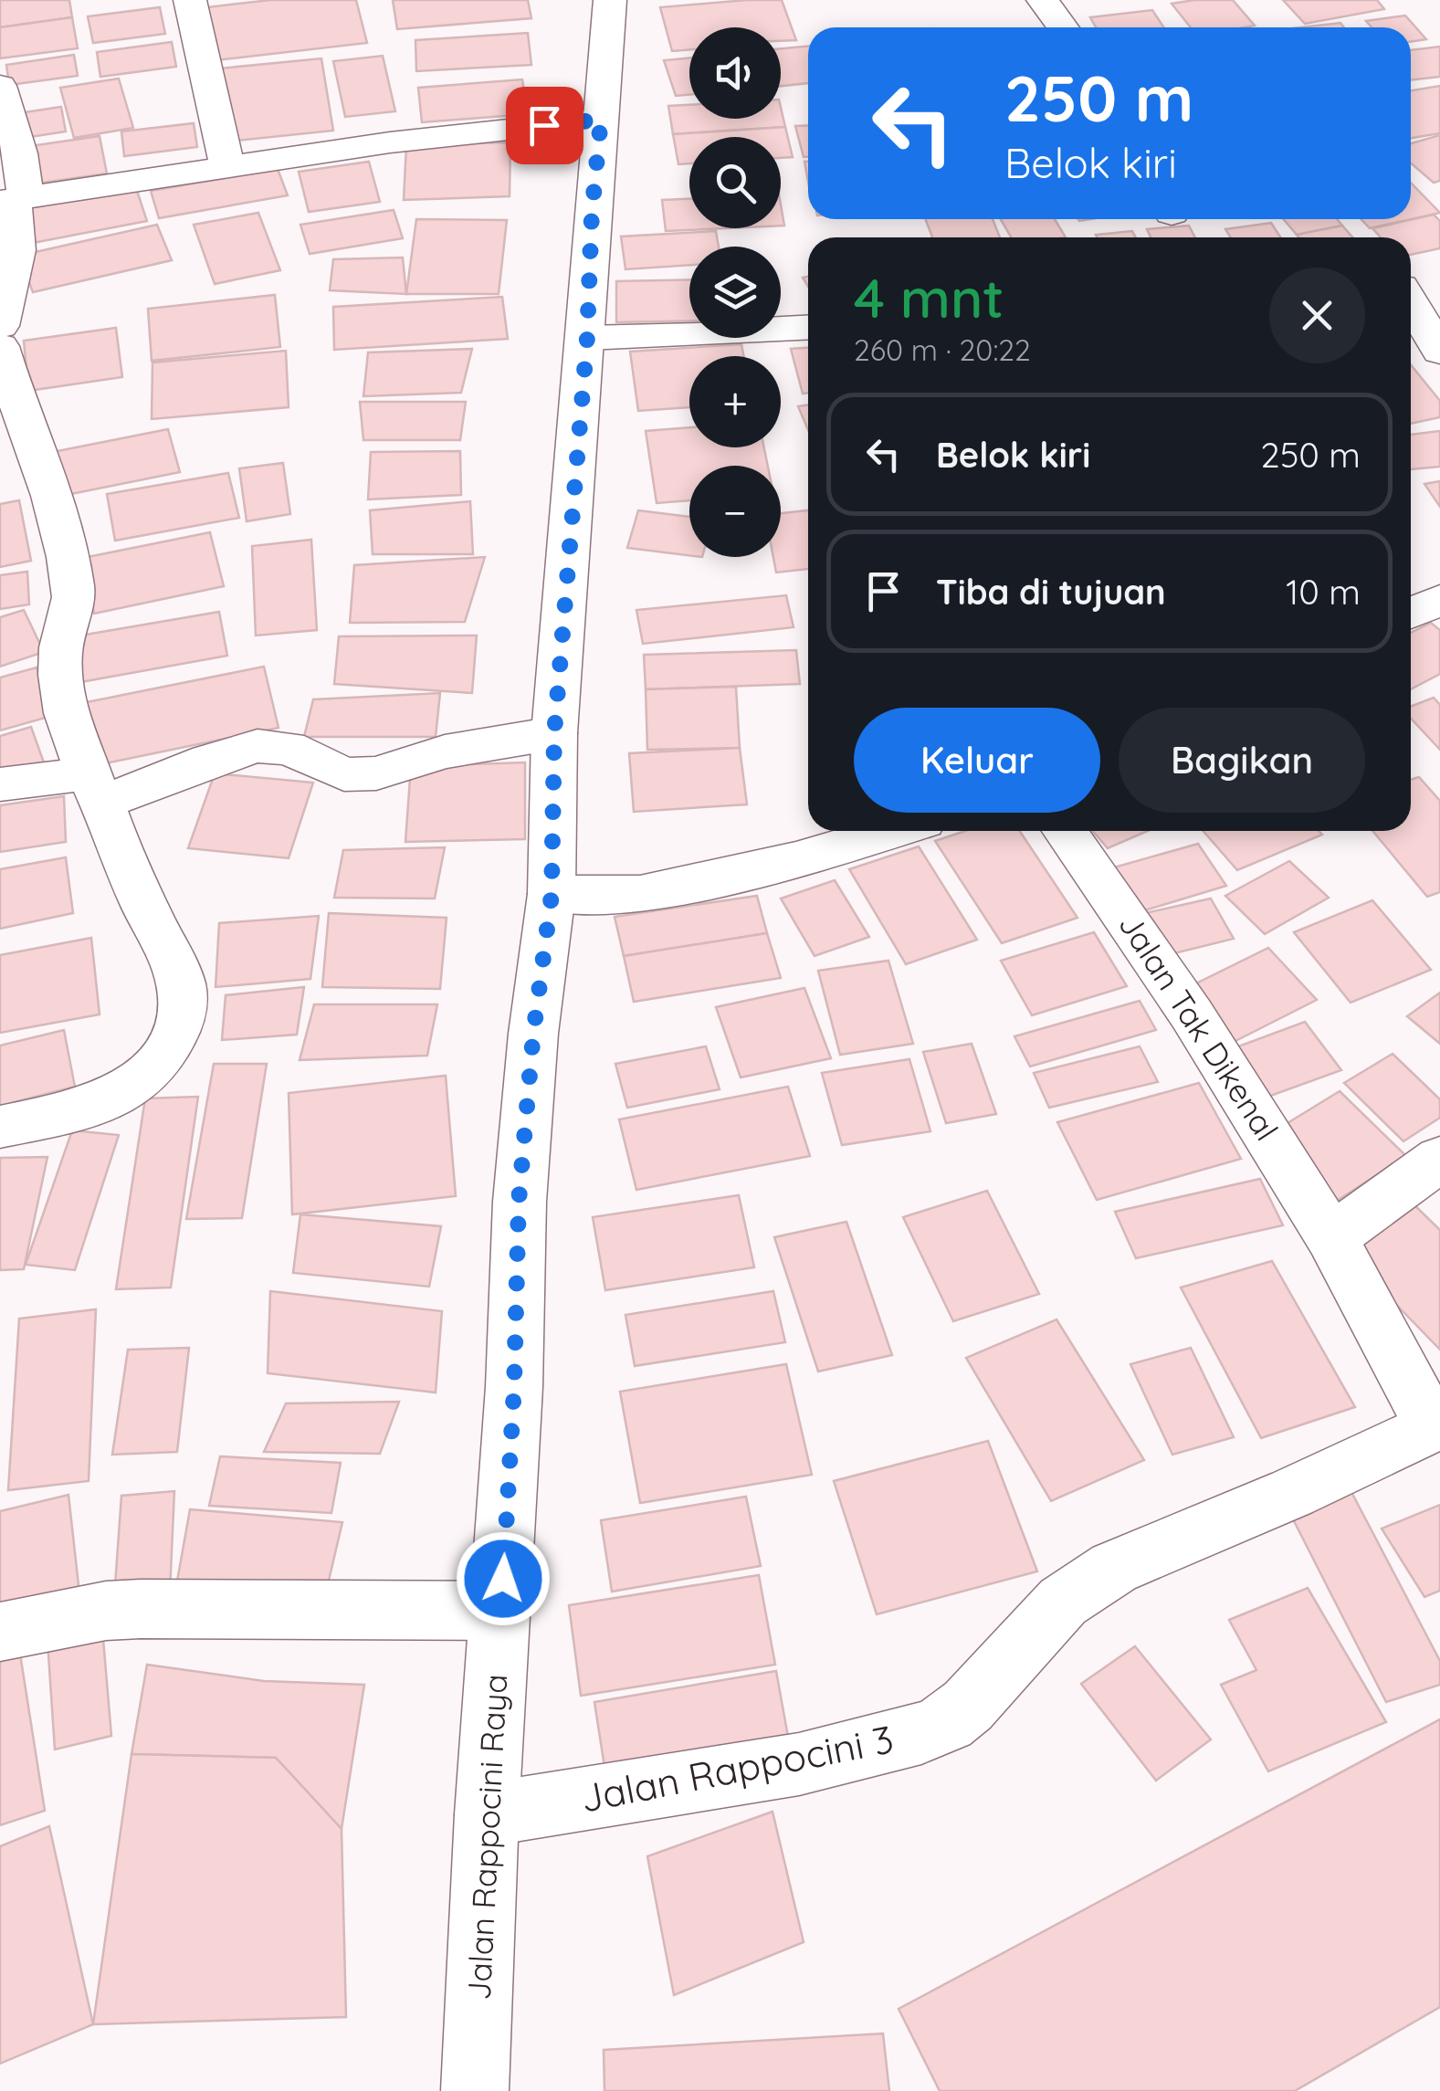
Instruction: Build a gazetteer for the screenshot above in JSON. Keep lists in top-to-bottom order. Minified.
{"streets":{"street":["Jalan Tak Dikenal","Jalan Rappocini 3","Jalan Rappocini Raya"]},"crossings":[["Jalan Tak Dikenal","Jalan Rappocini 3"],["Jalan Rappocini 3","Jalan Rappocini Raya"]],"page":{"map_buttons":["+","−"],"turn":["250 m","Belok kiri"],"heading":["4 mnt","260 m · 20:22"],"list":[{"name":"Belok kiri","value":"250 m"},{"name":"Tiba di tujuan","value":"10 m"}],"buttons":["Keluar","Bagikan"]}}
